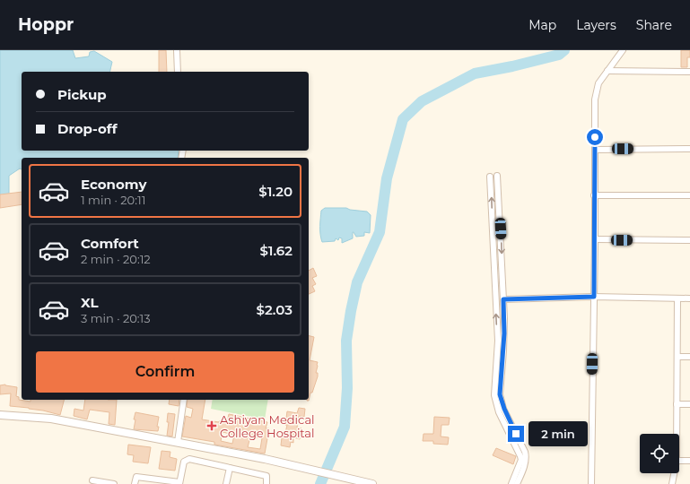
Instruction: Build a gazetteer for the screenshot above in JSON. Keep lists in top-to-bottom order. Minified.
{"places":{"health":["Ashiyan Medical College Hospital"]},"page":{"header":"Hoppr","nav":["Map","Layers","Share"],"banner":["Pickup","Drop-off"],"list":[{"name":"Economy","note":"1 min · 20:11","value":"$1.20"},{"name":"Comfort","note":"2 min · 20:12","value":"$1.62"},{"name":"XL","note":"3 min · 20:13","value":"$2.03"}],"buttons":"Confirm","bubble":"2 min"}}
